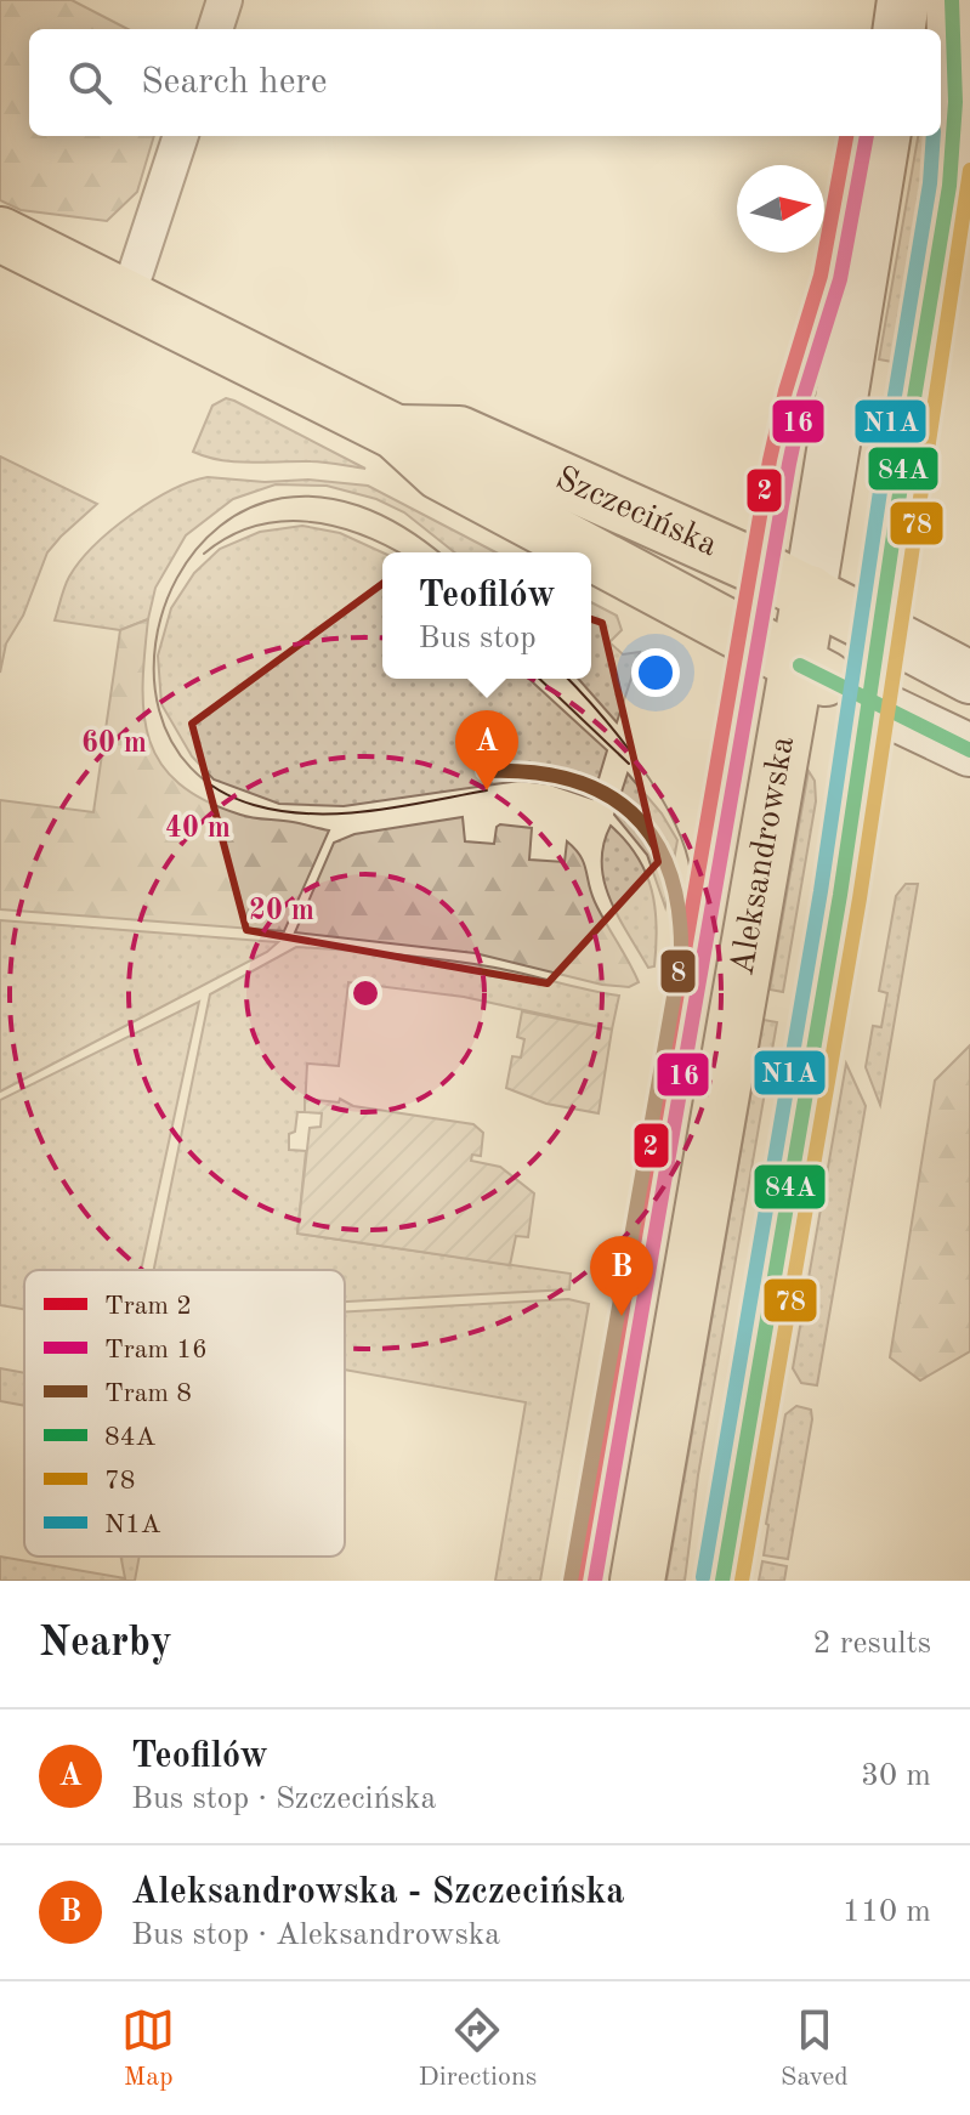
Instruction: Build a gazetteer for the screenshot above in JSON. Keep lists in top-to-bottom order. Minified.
{"streets":{"main road":["Szczecińska","Aleksandrowska"]},"crossings":[["Szczecińska","Aleksandrowska"]],"lines":["transit line 84A","tram line 2","tram line 16","transit line N1A","transit line 78","tram line 8"],"legend":["Tram 2","Tram 16","Tram 8","84A","78","N1A"],"north":"right","page":{"search":"Search here","popup":["Teofilów","Bus stop"],"pins":["A","B"],"heading":["Nearby","2 results"],"list":[{"mark":"A","name":"Teofilów","note":"Bus stop · Szczecińska","value":"30 m"},{"mark":"B","name":"Aleksandrowska - Szczecińska","note":"Bus stop · Aleksandrowska","value":"110 m"}],"nav":["Map","Directions","Saved"]},"rings":["60 m","40 m","20 m"]}
